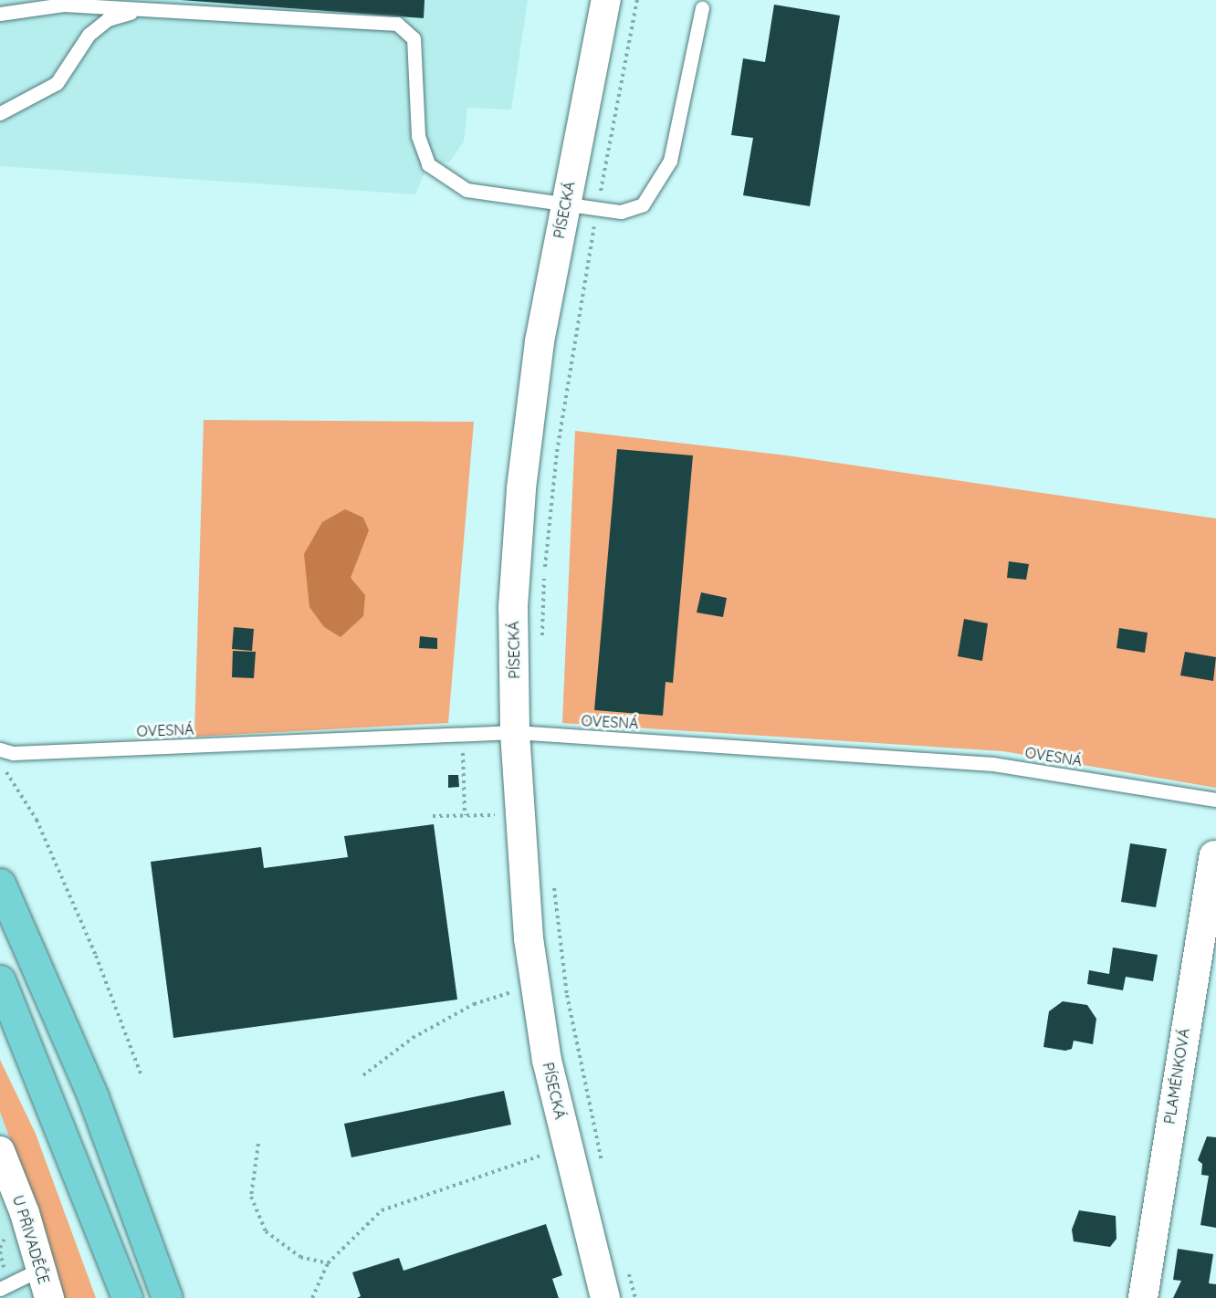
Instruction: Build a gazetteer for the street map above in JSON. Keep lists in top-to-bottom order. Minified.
{"streets":{"street":["PÍSECKÁ","PLAMÉNKOVÁ","U PŘIVADĚČE"],"lane":["OVESNÁ"]},"crossings":[["PÍSECKÁ","OVESNÁ"]]}
